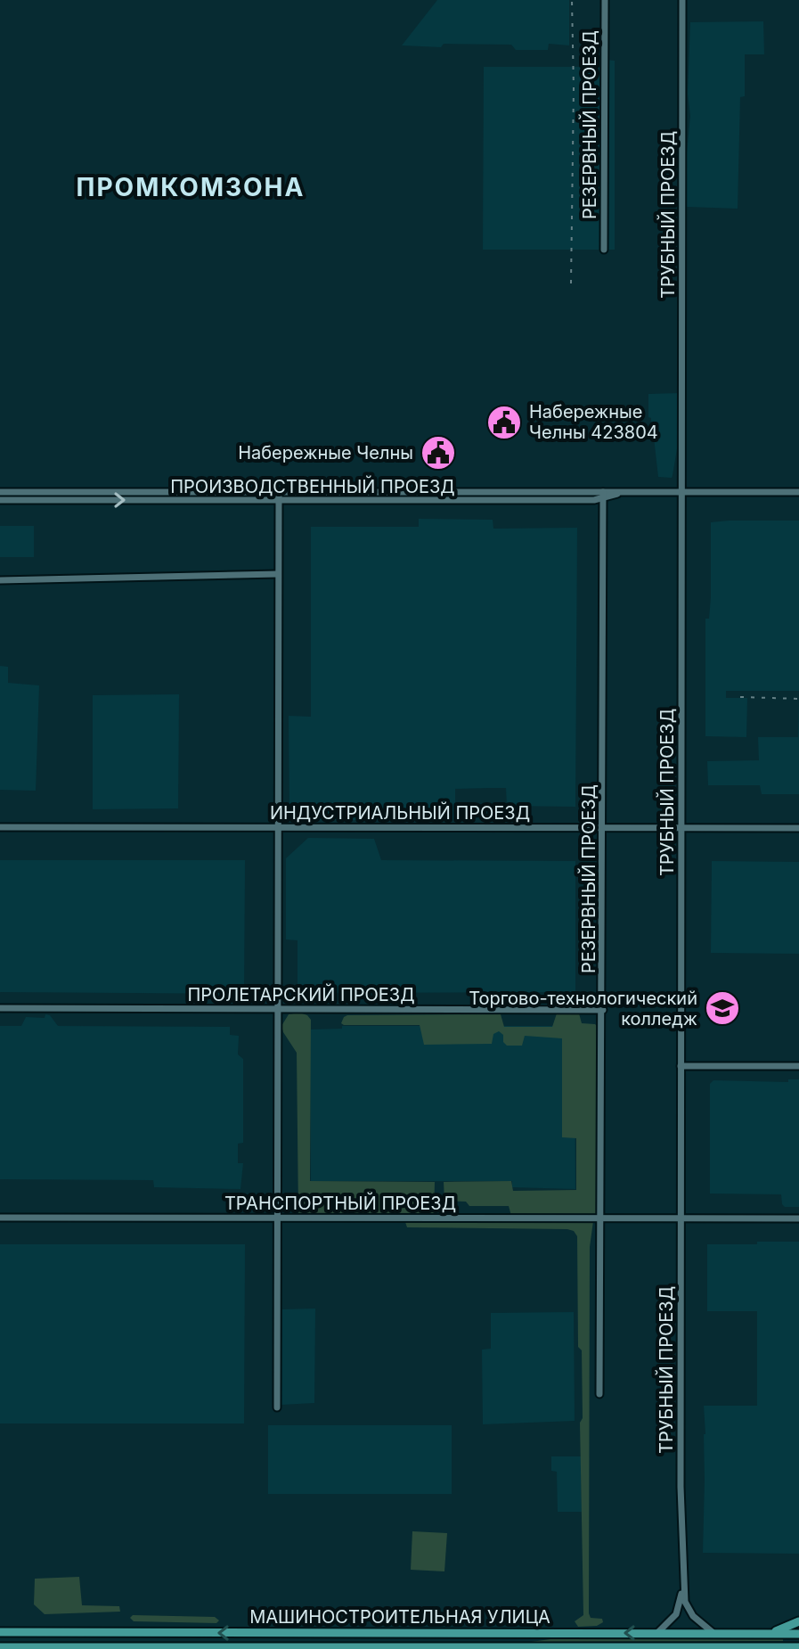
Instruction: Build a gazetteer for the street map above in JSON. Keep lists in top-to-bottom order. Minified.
{"streets":{"main road":["МАШИНОСТРОИТЕЛЬНАЯ УЛИЦА"],"street":["РЕЗЕРВНЫЙ ПРОЕЗД","ТРУБНЫЙ ПРОЕЗД","ПРОИЗВОДСТВЕННЫЙ ПРОЕЗД","ИНДУСТРИАЛЬНЫЙ ПРОЕЗД","ПРОЛЕТАРСКИЙ ПРОЕЗД","ТРАНСПОРТНЫЙ ПРОЕЗД"]},"crossings":[["РЕЗЕРВНЫЙ ПРОЕЗД","ПРОИЗВОДСТВЕННЫЙ ПРОЕЗД"],["РЕЗЕРВНЫЙ ПРОЕЗД","ИНДУСТРИАЛЬНЫЙ ПРОЕЗД"],["РЕЗЕРВНЫЙ ПРОЕЗД","ПРОЛЕТАРСКИЙ ПРОЕЗД"],["РЕЗЕРВНЫЙ ПРОЕЗД","ТРАНСПОРТНЫЙ ПРОЕЗД"],["ТРУБНЫЙ ПРОЕЗД","ПРОИЗВОДСТВЕННЫЙ ПРОЕЗД"],["ТРУБНЫЙ ПРОЕЗД","ИНДУСТРИАЛЬНЫЙ ПРОЕЗД"],["ТРУБНЫЙ ПРОЕЗД","ТРАНСПОРТНЫЙ ПРОЕЗД"]],"districts":["ПРОМКОМЗОНА"],"places":{"public building":["Набережные Челны 423804","Набережные Челны"],"school or university":["Торгово-технологический колледж"]}}
